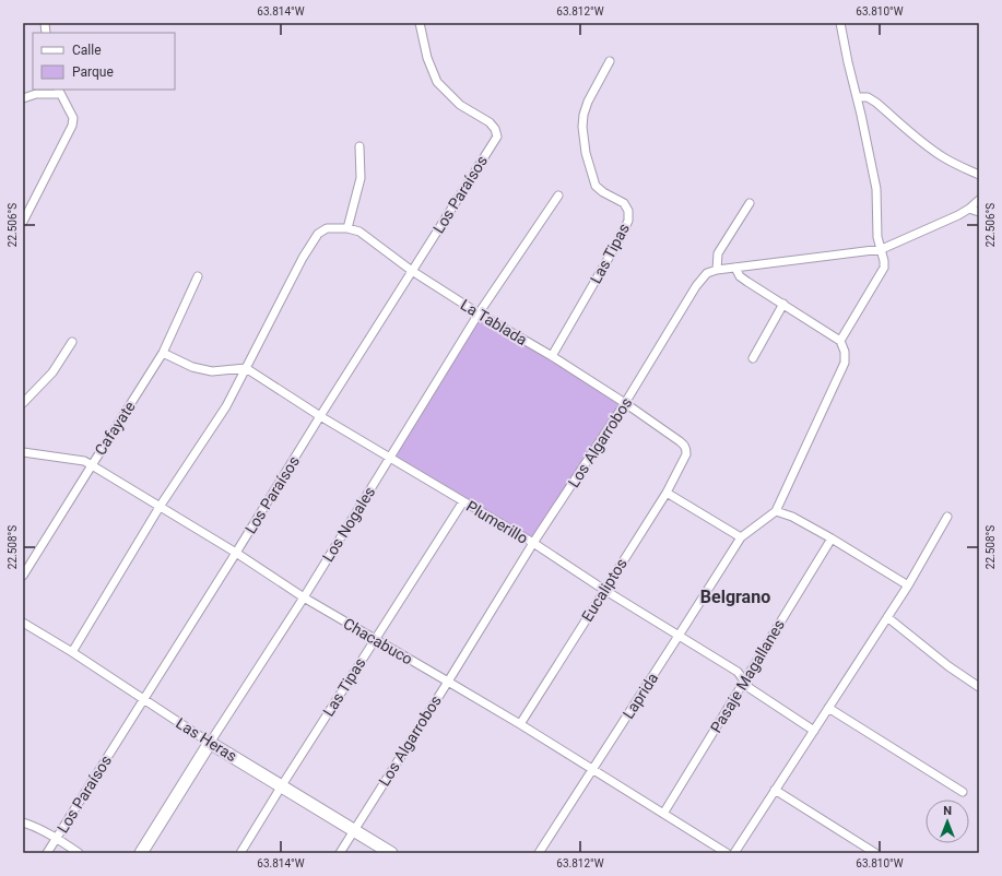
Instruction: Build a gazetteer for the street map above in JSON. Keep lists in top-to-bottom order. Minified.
{"streets":{"street":["Los Paraísos","Las Tipas","La Tablada","Cafayate","Los Algarrobos","Plumerillo","Los Nogales","Eucaliptos","Chacabuco","Pasaje Magallanes","Laprida","Las Heras"]},"crossings":[["Los Paraísos","La Tablada"],["Los Paraísos","Plumerillo"],["Los Paraísos","Chacabuco"],["Los Paraísos","Las Heras"],["Las Tipas","La Tablada"],["Las Tipas","Plumerillo"],["Las Tipas","Chacabuco"],["Las Tipas","Las Heras"],["La Tablada","Los Algarrobos"],["La Tablada","Los Nogales"],["La Tablada","Eucaliptos"],["Cafayate","Chacabuco"],["Los Algarrobos","Plumerillo"],["Los Algarrobos","Chacabuco"],["Los Algarrobos","Las Heras"],["Plumerillo","Los Nogales"],["Plumerillo","Eucaliptos"],["Plumerillo","Pasaje Magallanes"],["Plumerillo","Laprida"],["Los Nogales","Chacabuco"],["Los Nogales","Las Heras"],["Eucaliptos","Chacabuco"],["Chacabuco","Pasaje Magallanes"],["Chacabuco","Laprida"]],"districts":["Belgrano"],"legend":["Calle","Parque"],"north":"top","coordinates":["63.814°W","63.812°W","63.810°W","22.506°S","22.508°S"]}
